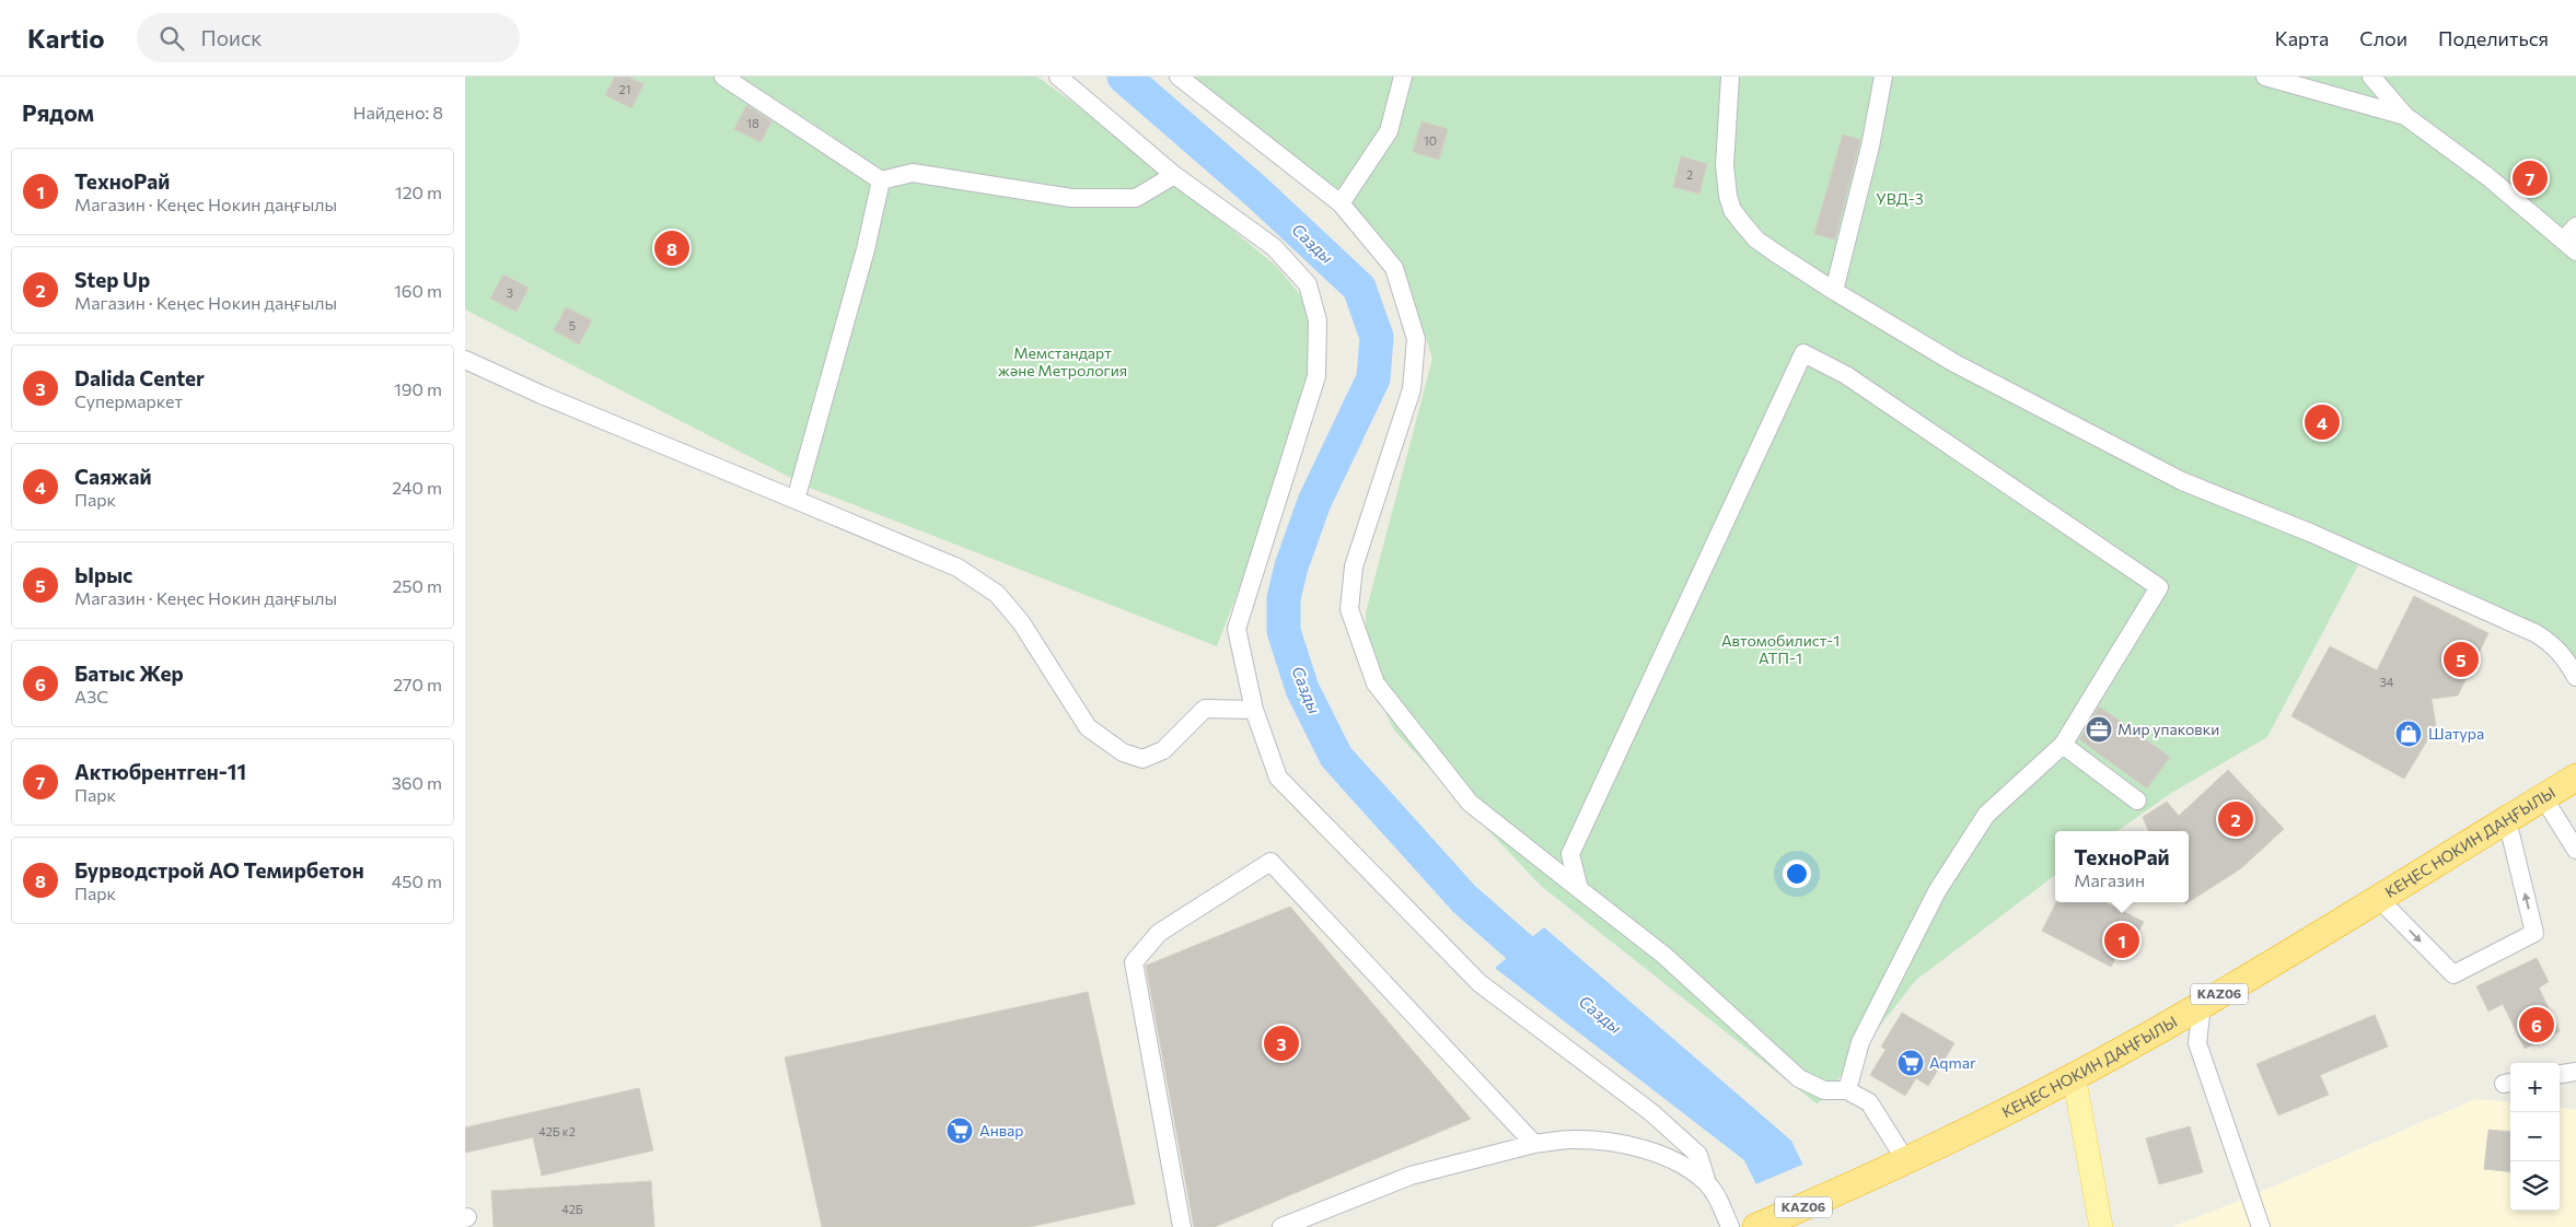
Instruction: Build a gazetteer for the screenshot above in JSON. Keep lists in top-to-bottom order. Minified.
{"streets":{"highway":["КЕҢЕС НОКИН ДАҢҒЫЛЫ","KАZ06"]},"water":["Сазды"],"parks":["УВД-3","Мемстандарт және Метрология","Автомобилист-1 АТП-1"],"places":{"office":["Мир упаковки"],"shop":["Шатура"],"supermarket":["Aqmar","Анвар"]},"house_numbers":["21","18","10","2","3","5","34","42Б к2","42Б"],"page":{"header":"Kartio","search":"Поиск","nav":["Карта","Слои","Поделиться"],"heading":["Рядом","Найдено: 8"],"list":[{"mark":"1","name":"ТехноРай","note":"Магазин · Кеңес Нокин даңғылы","value":"120 m"},{"mark":"2","name":"Step Up","note":"Магазин · Кеңес Нокин даңғылы","value":"160 m"},{"mark":"3","name":"Dalida Center","note":"Супермаркет","value":"190 m"},{"mark":"4","name":"Саяжай","note":"Парк","value":"240 m"},{"mark":"5","name":"Ырыс","note":"Магазин · Кеңес Нокин даңғылы","value":"250 m"},{"mark":"6","name":"Батыс Жер","note":"АЗС","value":"270 m"},{"mark":"7","name":"Актюбрентген-11","note":"Парк","value":"360 m"},{"mark":"8","name":"Бурводстрой АО Темирбетон","note":"Парк","value":"450 m"}],"pins":["7","8","4","5","2","1","6","3"],"popup":["ТехноРай","Магазин"],"map_buttons":["+","−"]}}
